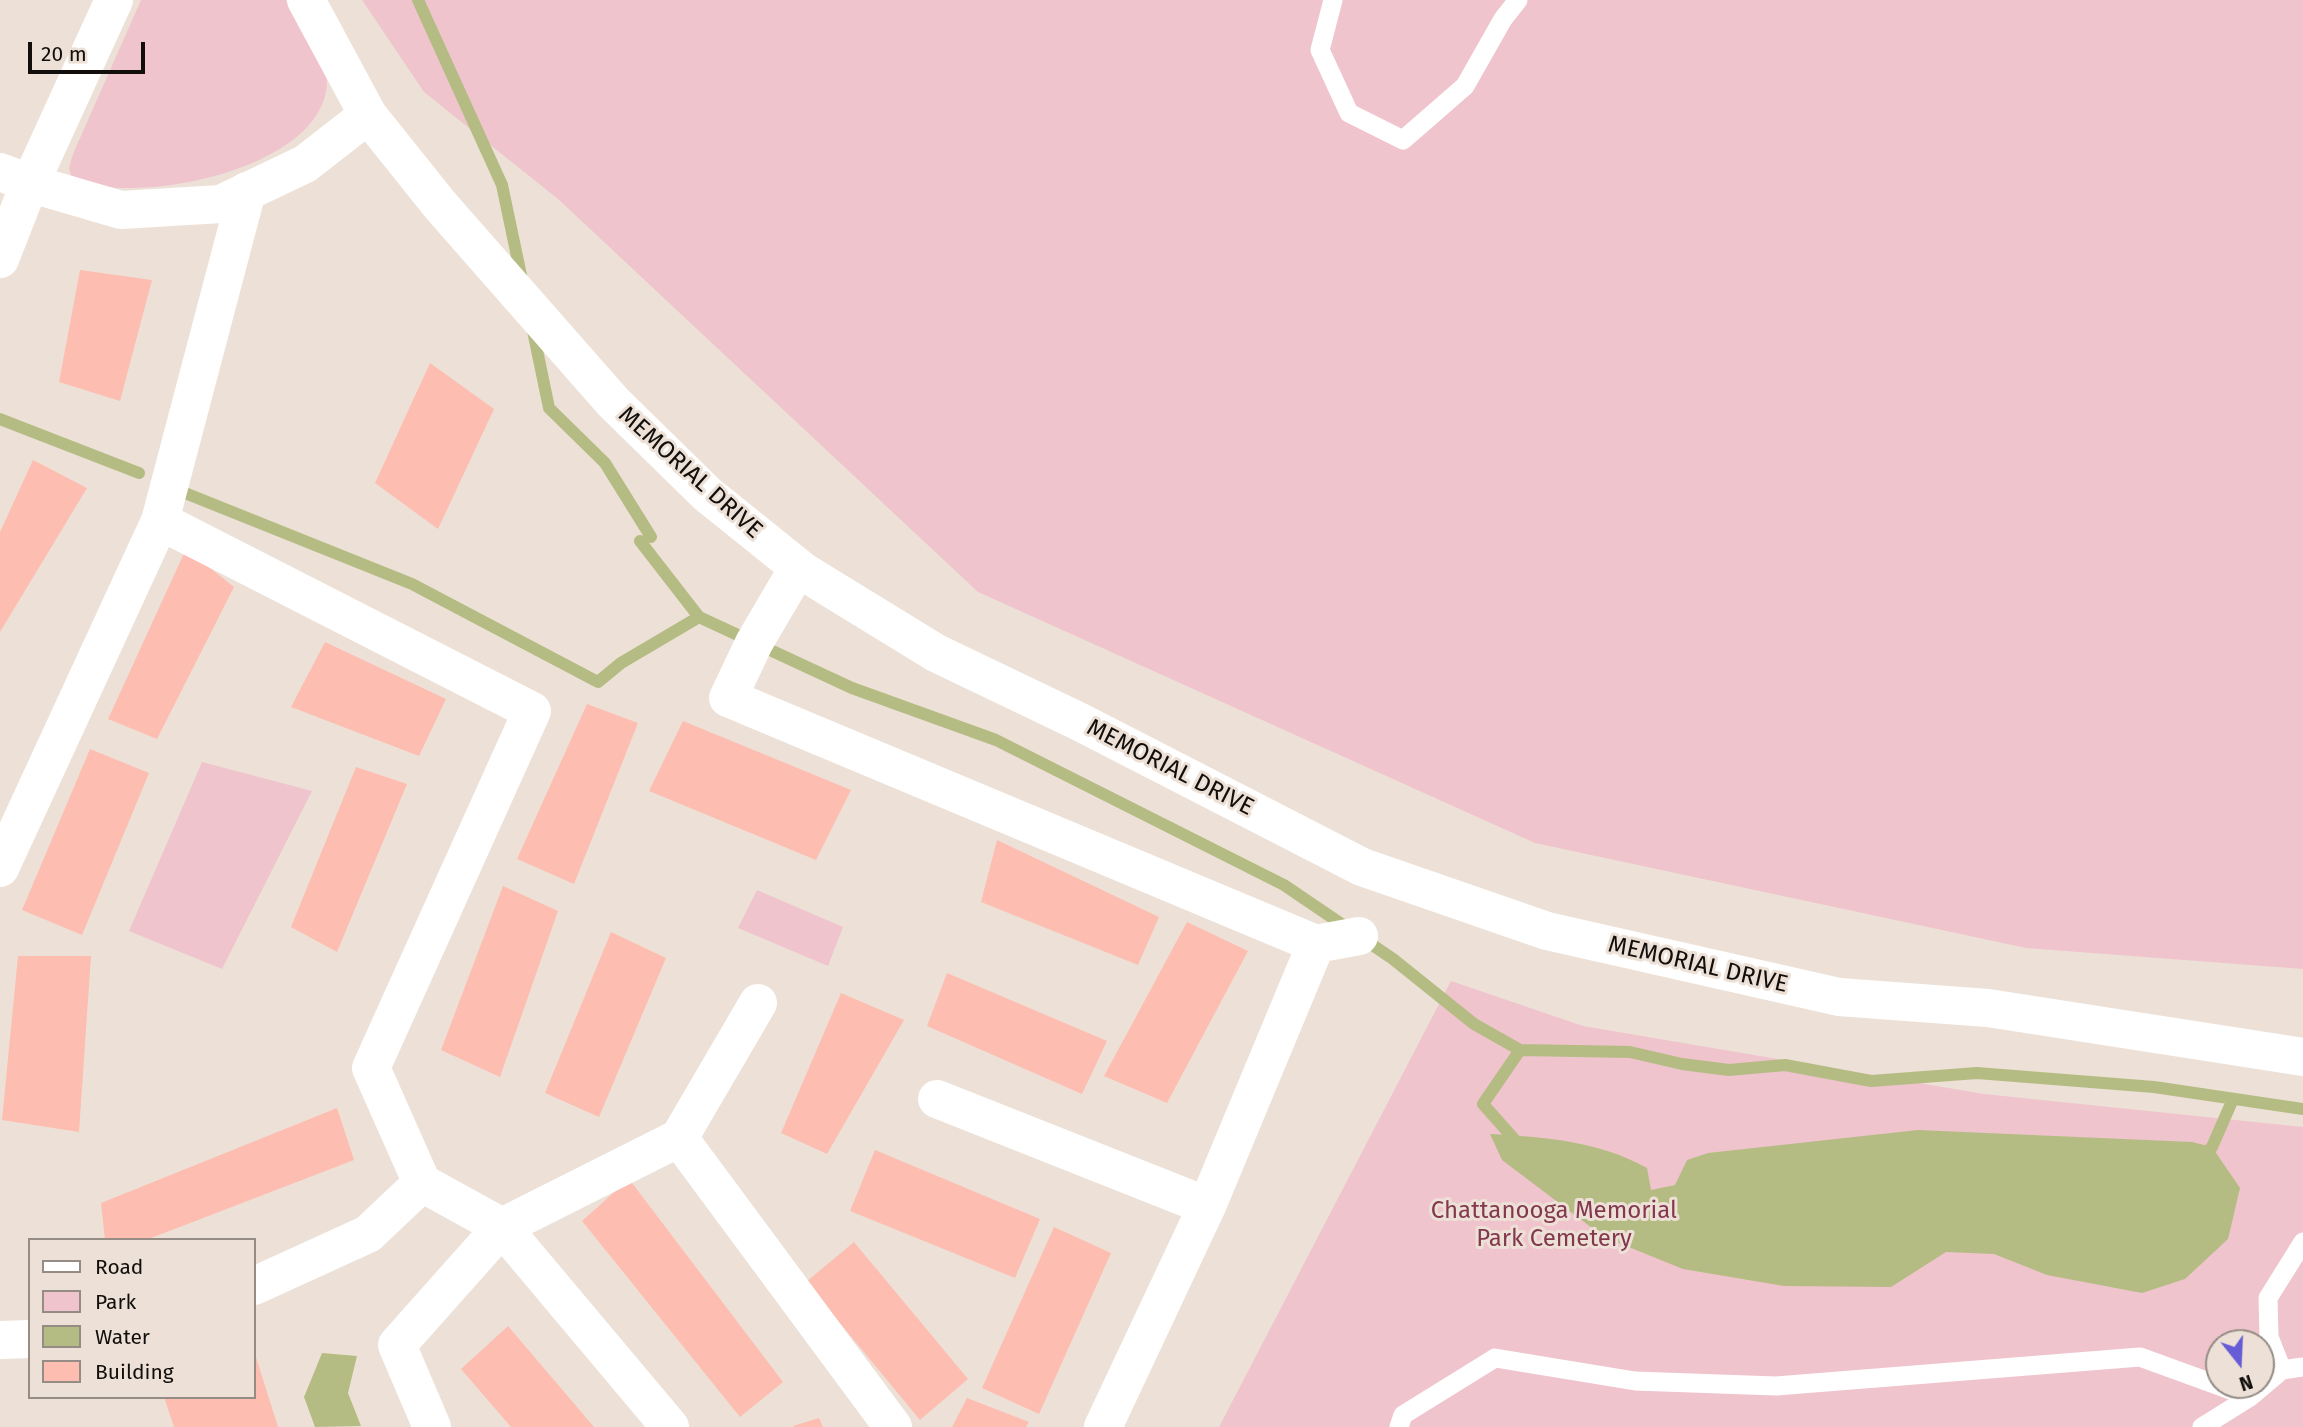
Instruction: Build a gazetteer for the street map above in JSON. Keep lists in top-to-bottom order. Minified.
{"streets":{"street":["MEMORIAL DRIVE"]},"parks":["Chattanooga Memorial Park Cemetery"],"legend":["Road","Park","Water","Building"],"scale_bar":"20 m","north":"bottom"}
